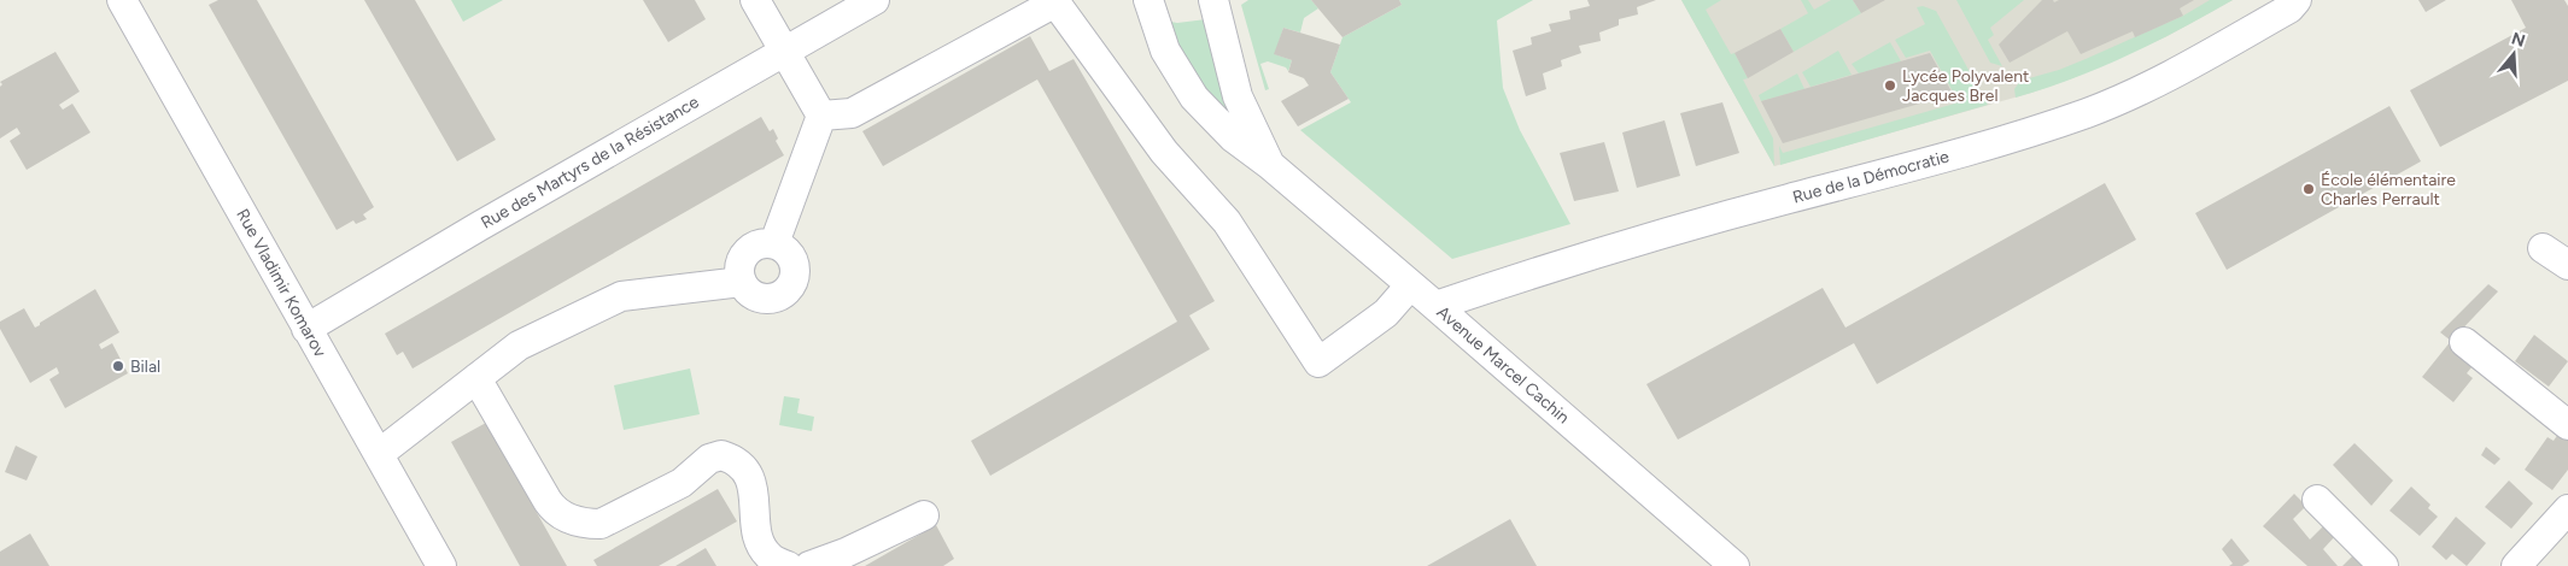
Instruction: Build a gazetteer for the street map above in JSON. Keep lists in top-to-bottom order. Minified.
{"streets":{"street":["Rue des Martyrs de la Résistance","Rue de la Démocratie","Rue Vladimir Komarov","Avenue Marcel Cachin"]},"crossings":[["Rue des Martyrs de la Résistance","Rue Vladimir Komarov"],["Rue de la Démocratie","Avenue Marcel Cachin"]],"places":["Lycée Polyvalent Jacques Brel","École élémentaire Charles Perrault","Bilal"],"north":"top"}
